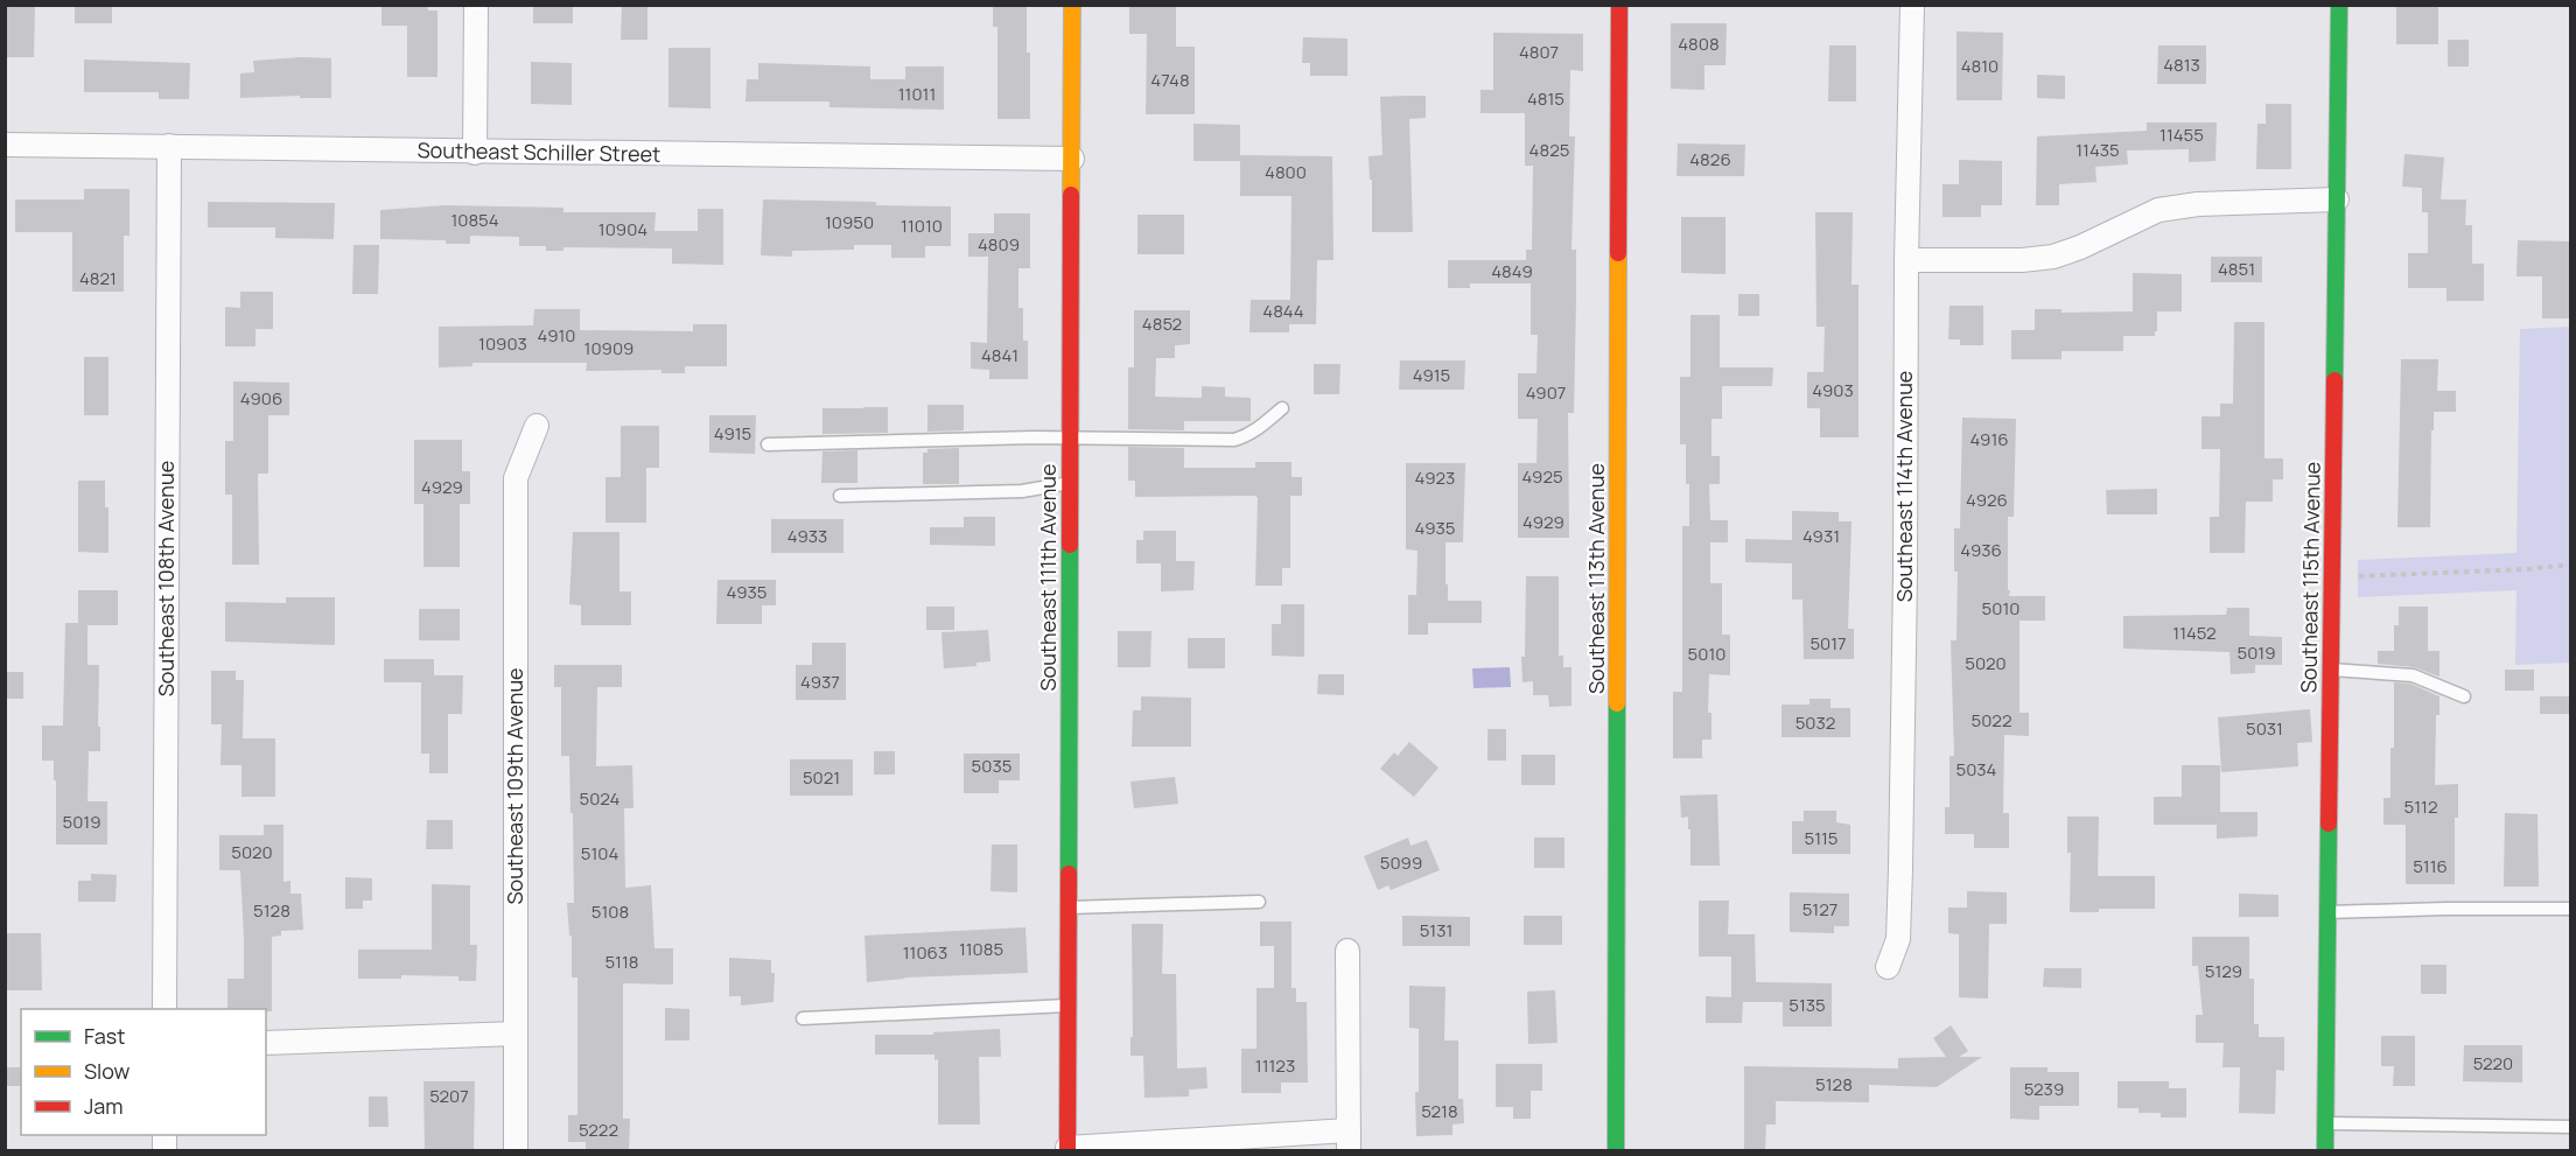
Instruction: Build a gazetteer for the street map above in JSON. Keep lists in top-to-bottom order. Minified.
{"streets":{"street":["Southeast Schiller Street","Southeast 114th Avenue","Southeast 111th Avenue","Southeast 115th Avenue","Southeast 108th Avenue","Southeast 113th Avenue","Southeast 109th Avenue"]},"crossings":[["Southeast Schiller Street","Southeast 111th Avenue"],["Southeast Schiller Street","Southeast 108th Avenue"]],"house_numbers":["4808","4807","4813","4810","4748","11011","4815","11455","4825","11435","4826","4800","10854","10950","11010","10904","4809","4851","4849","4821","4844","4852","4910","10903","10909","4841","4915","4903","4907","4906","4915","4916","4925","4923","4929","4926","4929","4935","4933","4931","4936","4935","5010","11452","5017","5019","5010","5020","4937","5022","5032","5031","5035","5034","5021","5024","5112","5019","5115","5020","5104","5099","5116","5127","5128","5108","5131","11085","11063","5118","5129","5135","5220","11123","5128","5239","5207","5218","5222"],"legend":["Fast","Slow","Jam"]}
